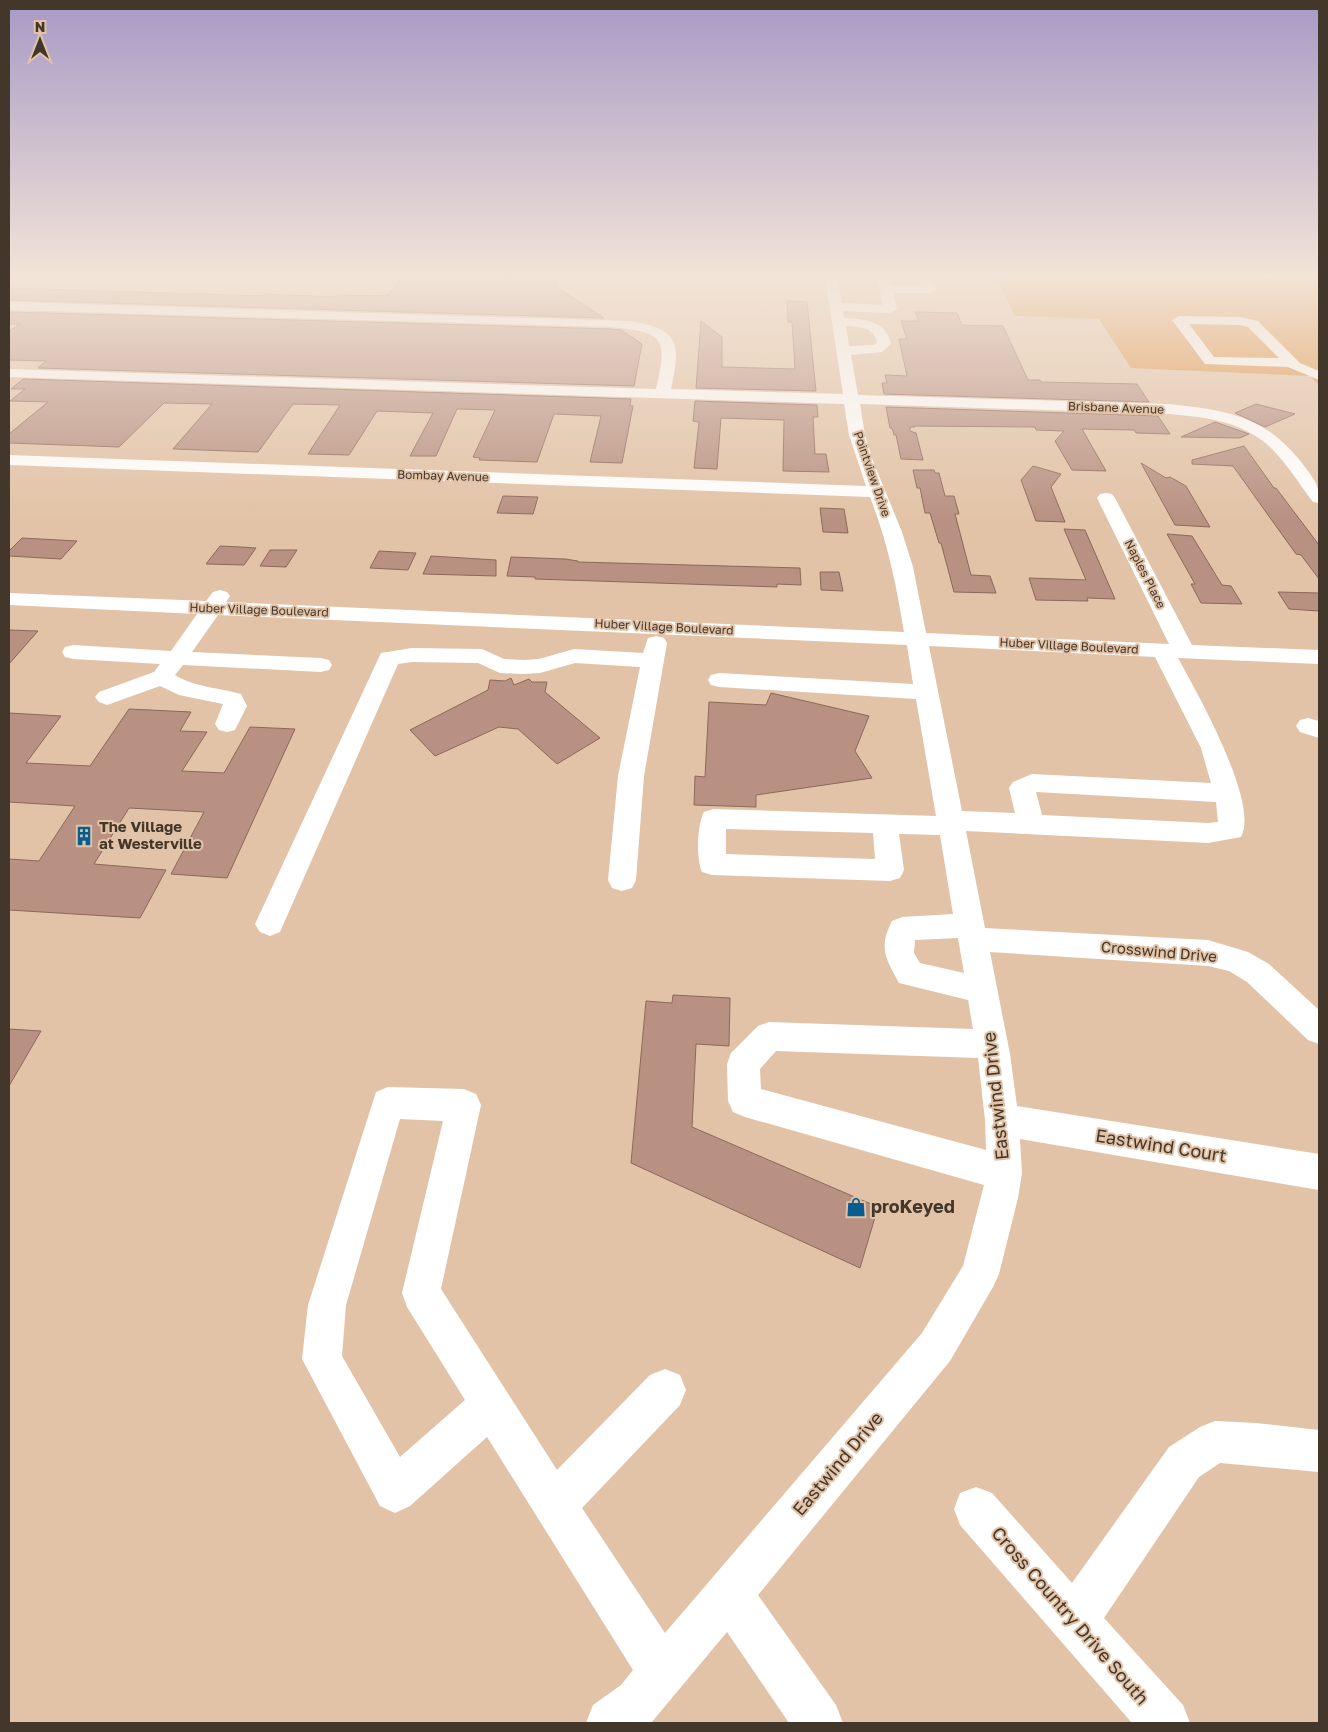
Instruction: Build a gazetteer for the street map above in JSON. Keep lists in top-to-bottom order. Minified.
{"streets":{"street":["Brisbane Avenue","Pointview Drive","Bombay Avenue","Naples Place","Huber Village Boulevard","Crosswind Drive","Eastwind Drive","Eastwind Court","Cross Country Drive South"]},"crossings":[["Brisbane Avenue","Pointview Drive"],["Pointview Drive","Bombay Avenue"],["Pointview Drive","Huber Village Boulevard"],["Pointview Drive","Eastwind Drive"],["Naples Place","Huber Village Boulevard"],["Huber Village Boulevard","Eastwind Drive"],["Crosswind Drive","Eastwind Drive"],["Eastwind Drive","Eastwind Court"]],"places":{"building":["The Village at Westerville"],"shop":["proKeyed"]},"north":"top"}
